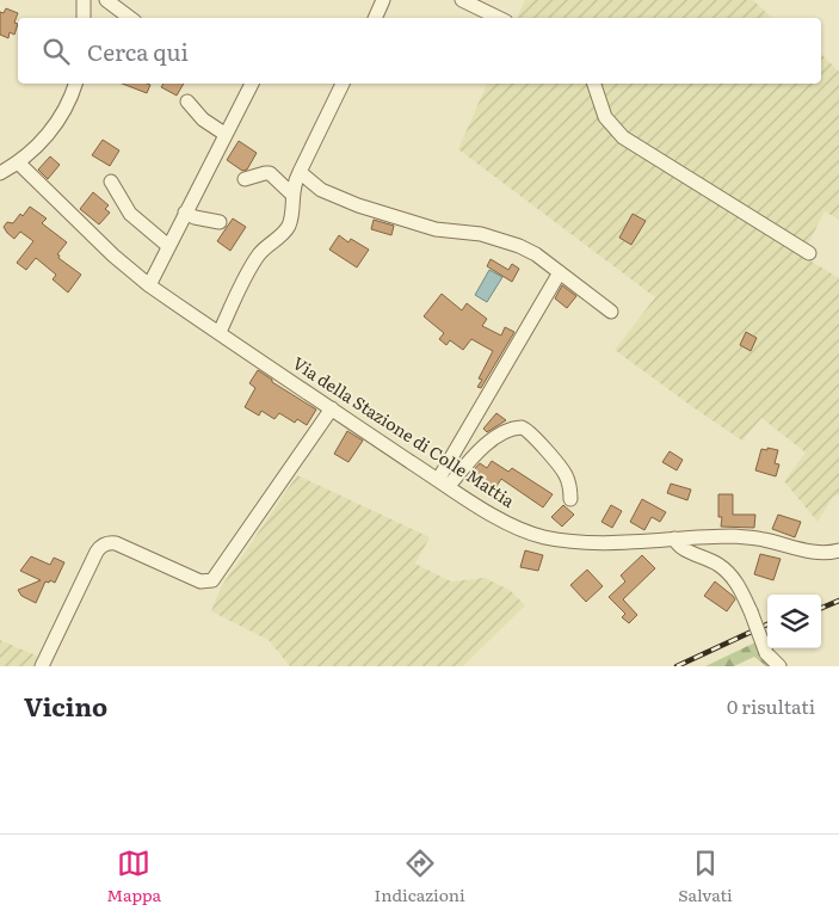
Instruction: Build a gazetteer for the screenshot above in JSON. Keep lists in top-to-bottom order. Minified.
{"streets":{"street":["Via della Stazione di Colle Mattia"]},"page":{"search":"Cerca qui","heading":["Vicino","0 risultati"],"nav":["Mappa","Indicazioni","Salvati"]}}
